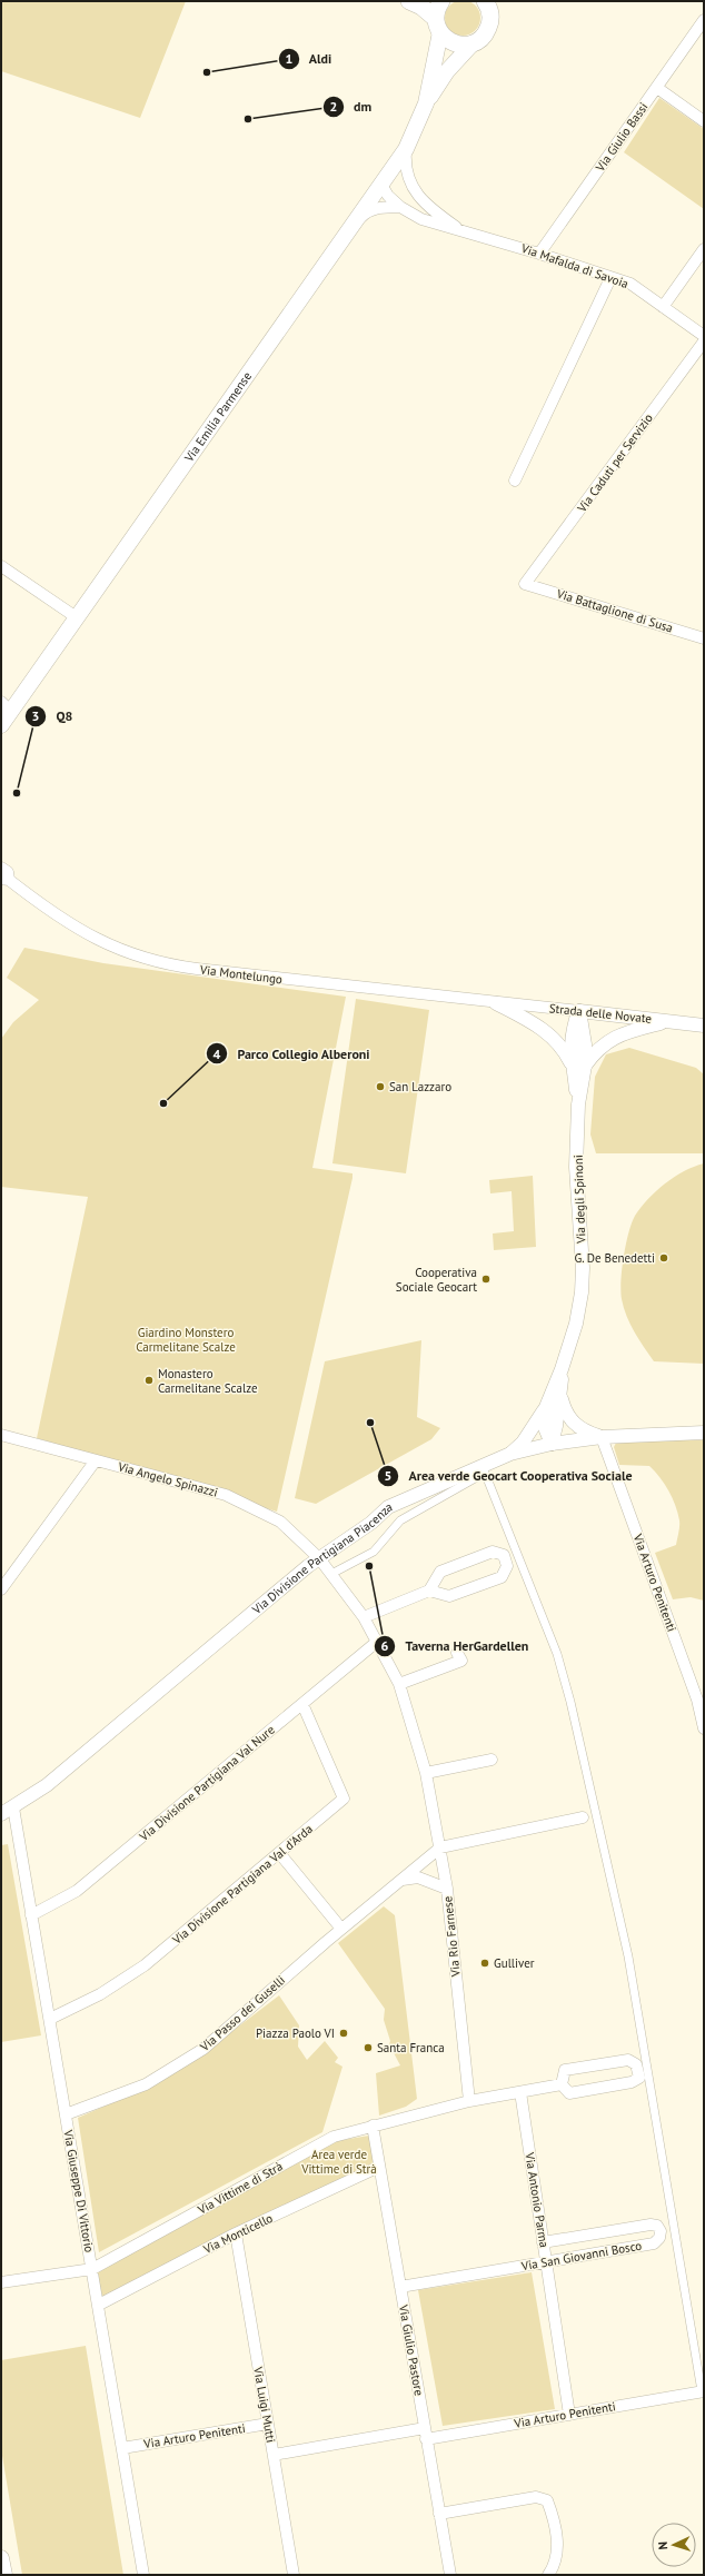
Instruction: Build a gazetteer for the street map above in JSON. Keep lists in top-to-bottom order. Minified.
{"streets":{"main road":["Via Emilia Parmense"],"street":["Via Giulio Bassi","Via Mafalda di Savoia","Via Caduti per Servizio","Via Battaglione di Susa","Via Montelungo","Strada delle Novate","Via degli Spinoni","Via Angelo Spinazzi","Via Divisione Partigiana Piacenza","Via Arturo Penitenti","Via Divisione Partigiana Val Nure","Via Divisione Partigiana Val d'Arda","Via Rio Farnese","Via Passo dei Guselli","Via Vittime di Strà","Via Giuseppe Di Vittorio","Via Antonio Parma","Via Monticello","Via San Giovanni Bosco","Via Giulio Pastore","Via Luigi Mutti"]},"crossings":[["Via Giulio Bassi","Via Mafalda di Savoia"],["Via Mafalda di Savoia","Via Emilia Parmense"],["Via Caduti per Servizio","Via Battaglione di Susa"],["Via Montelungo","Strada delle Novate"],["Strada delle Novate","Via degli Spinoni"],["Via degli Spinoni","Via Divisione Partigiana Piacenza"],["Via Angelo Spinazzi","Via Divisione Partigiana Piacenza"],["Via Angelo Spinazzi","Via Rio Farnese"],["Via Divisione Partigiana Piacenza","Via Arturo Penitenti"],["Via Divisione Partigiana Piacenza","Via Rio Farnese"],["Via Divisione Partigiana Piacenza","Via Giuseppe Di Vittorio"],["Via Arturo Penitenti","Via Giuseppe Di Vittorio"],["Via Arturo Penitenti","Via Antonio Parma"],["Via Arturo Penitenti","Via Giulio Pastore"],["Via Arturo Penitenti","Via Luigi Mutti"],["Via Divisione Partigiana Val Nure","Via Divisione Partigiana Val d'Arda"],["Via Divisione Partigiana Val Nure","Via Rio Farnese"],["Via Divisione Partigiana Val Nure","Via Giuseppe Di Vittorio"],["Via Divisione Partigiana Val d'Arda","Via Giuseppe Di Vittorio"],["Via Rio Farnese","Via Passo dei Guselli"],["Via Rio Farnese","Via Vittime di Strà"],["Via Passo dei Guselli","Via Giuseppe Di Vittorio"],["Via Vittime di Strà","Via Giuseppe Di Vittorio"],["Via Vittime di Strà","Via Antonio Parma"],["Via Vittime di Strà","Via Giulio Pastore"],["Via Giuseppe Di Vittorio","Via Monticello"],["Via Antonio Parma","Via San Giovanni Bosco"],["Via Monticello","Via Giulio Pastore"],["Via Monticello","Via Luigi Mutti"],["Via San Giovanni Bosco","Via Giulio Pastore"]],"parks":["Giardino Monstero Carmelitane Scalze","Area verde Vittime di Strà"],"places":["Aldi","dm","Q8","San Lazzaro","Parco Collegio Alberoni","G. De Benedetti","Cooperativa Sociale Geocart","Monastero Carmelitane Scalze","Area verde Geocart Cooperativa Sociale","Taverna HerGardellen","Gulliver","Piazza Paolo VI","Santa Franca"],"north":"left"}
